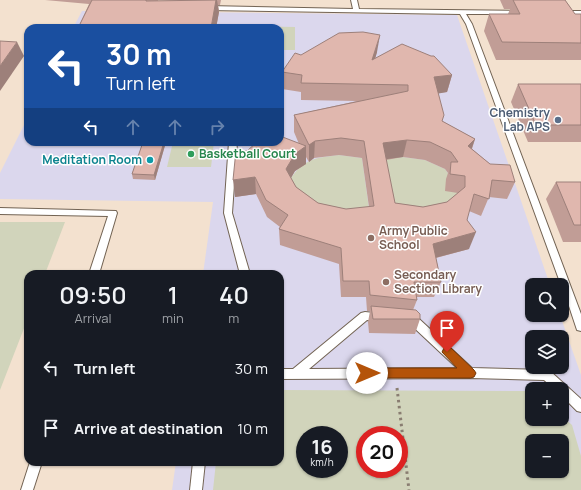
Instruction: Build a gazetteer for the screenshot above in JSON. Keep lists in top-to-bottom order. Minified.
{"places":["Chemistry Lab APS","Basketball Court","Meditation Room","Army Public School","Secondary Section Library"],"page":{"turn":["30 m","Turn left"],"eta":["09:50","Arrival","1","min","40","m"],"map_buttons":["+","−"],"list":[{"name":"Turn left","value":"30 m"},{"name":"Arrive at destination","value":"10 m"}],"speed":"16 km/h","limit":"20"}}
